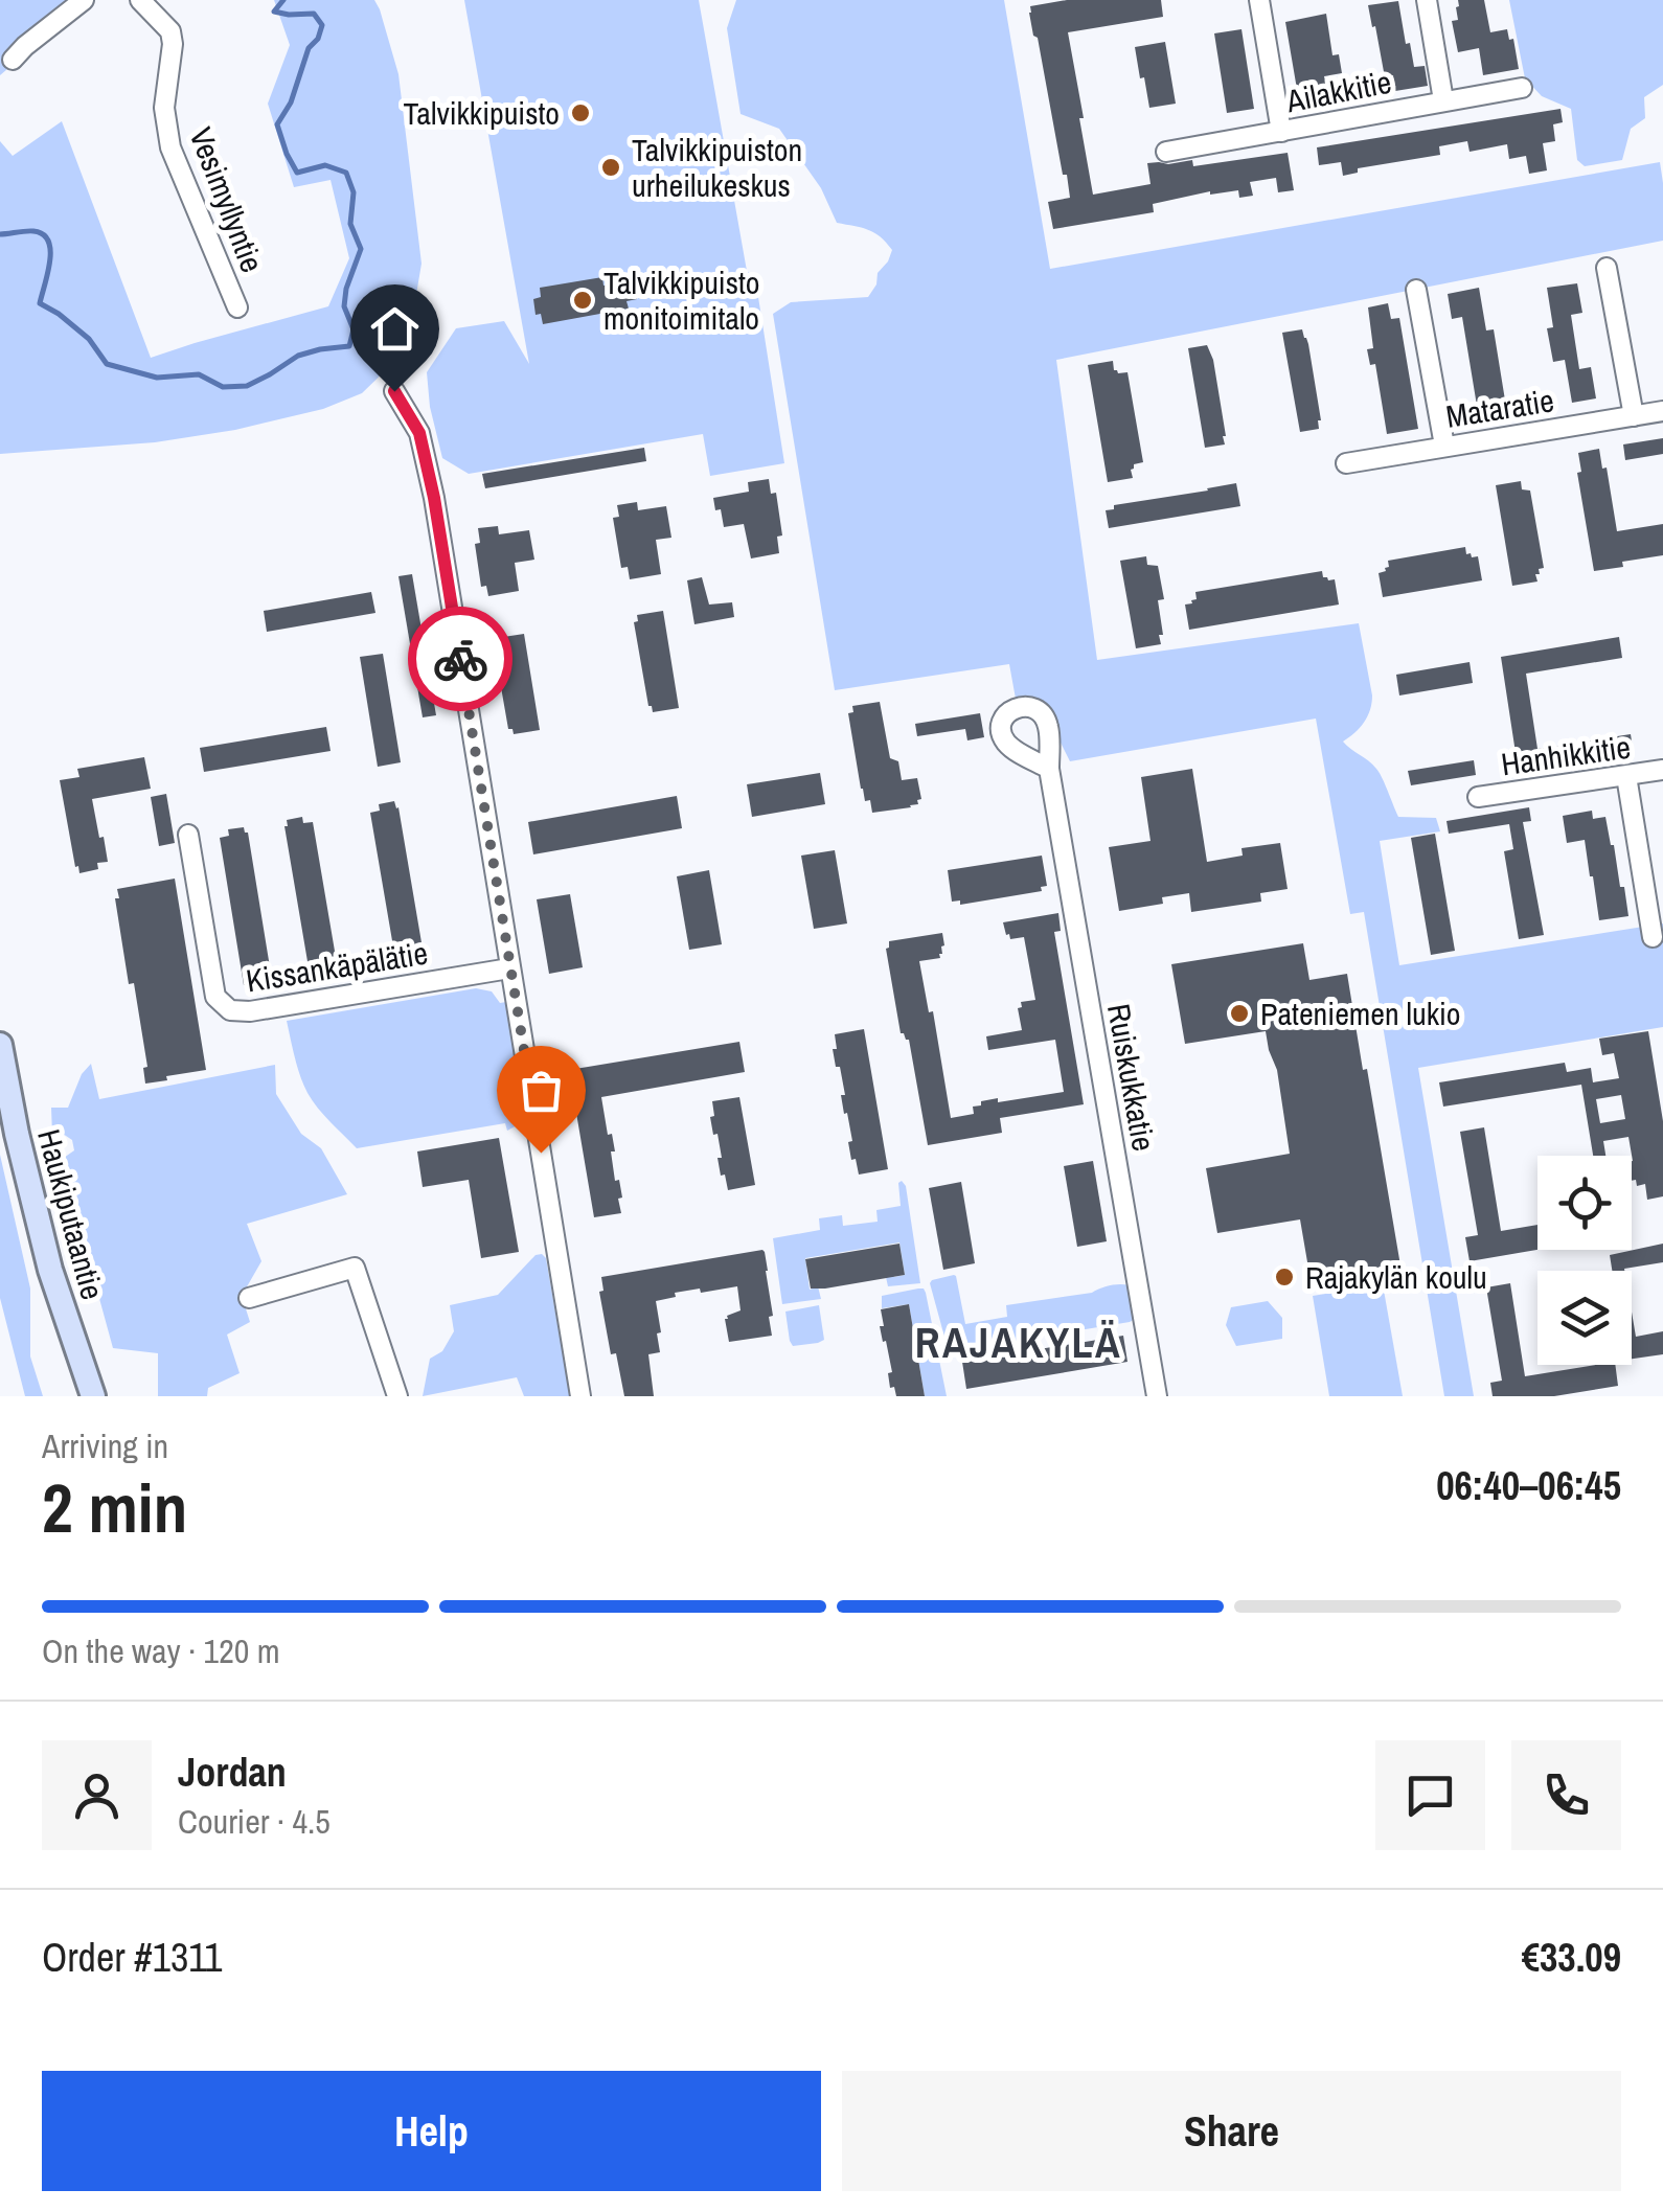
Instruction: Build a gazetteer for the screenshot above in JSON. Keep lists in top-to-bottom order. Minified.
{"streets":{"main road":["Haukiputaantie"],"street":["Ailakkitie","Vesimyllyntie","Mataratie","Hanhikkitie","Kissankäpälätie","Ruiskukkatie"]},"districts":["RAJAKYLÄ"],"places":["Talvikkipuisto","Talvikkipuiston urheilukeskus","Talvikkipuisto monitoimitalo","Pateniemen lukio","Rajakylän koulu"],"page":{"heading":["2 min","Arriving in","06:40–06:45"],"panel":["Jordan","Courier · 4.5","Order #1311","€33.09"],"bar":"On the way · 120 m","buttons":["Help","Share"]}}
